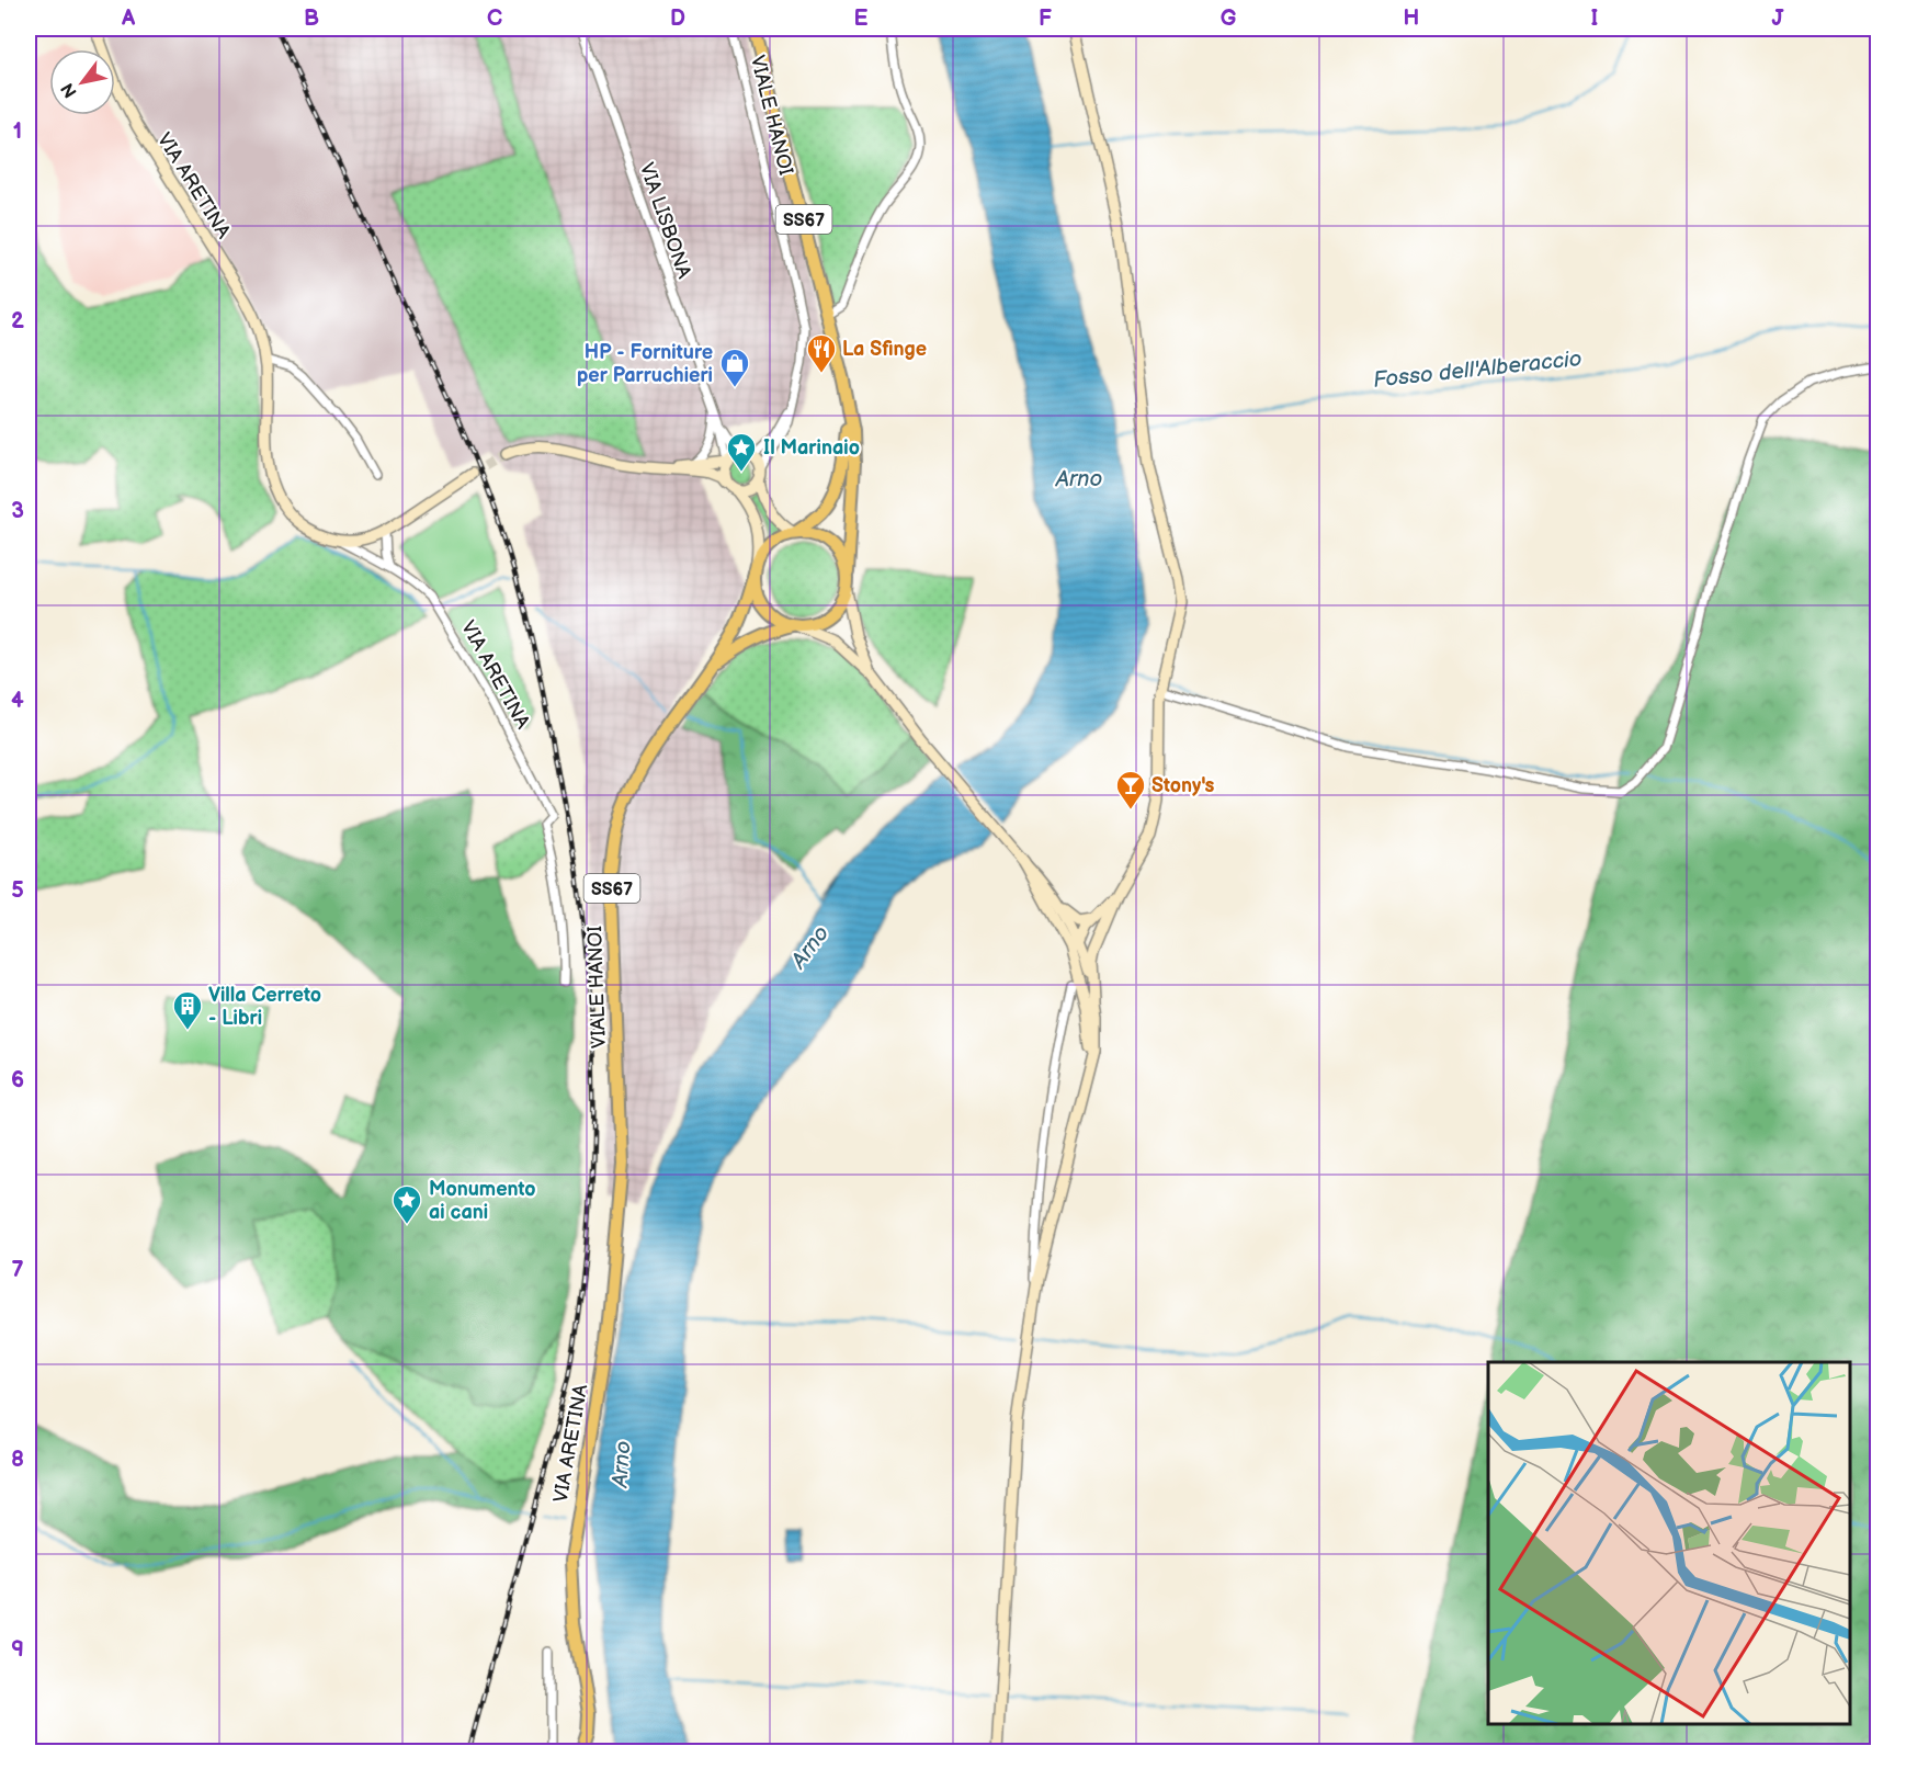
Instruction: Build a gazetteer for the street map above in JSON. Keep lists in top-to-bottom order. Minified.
{"streets":{"main road":["VIALE HANOI","VIA ARETINA","SS67"],"street":["VIA LISBONA"]},"crossings":[["VIALE HANOI","VIA ARETINA"],["VIALE HANOI","SS67"],["VIALE HANOI","VIA LISBONA"]],"water":["Fosso dell'Alberaccio","Arno"],"places":{"restaurant":["La Sfinge"],"shop":["HP - Forniture per Parruchieri"],"place":["Il Marinaio","Monumento ai cani"],"bar":["Stony's"],"building":["Villa Cerreto - Libri"]},"north":"bottom left","grid":{"columns":["A","B","C","D","E","F","G","H","I","J"],"rows":["1","2","3","4","5","6","7","8","9"]}}
